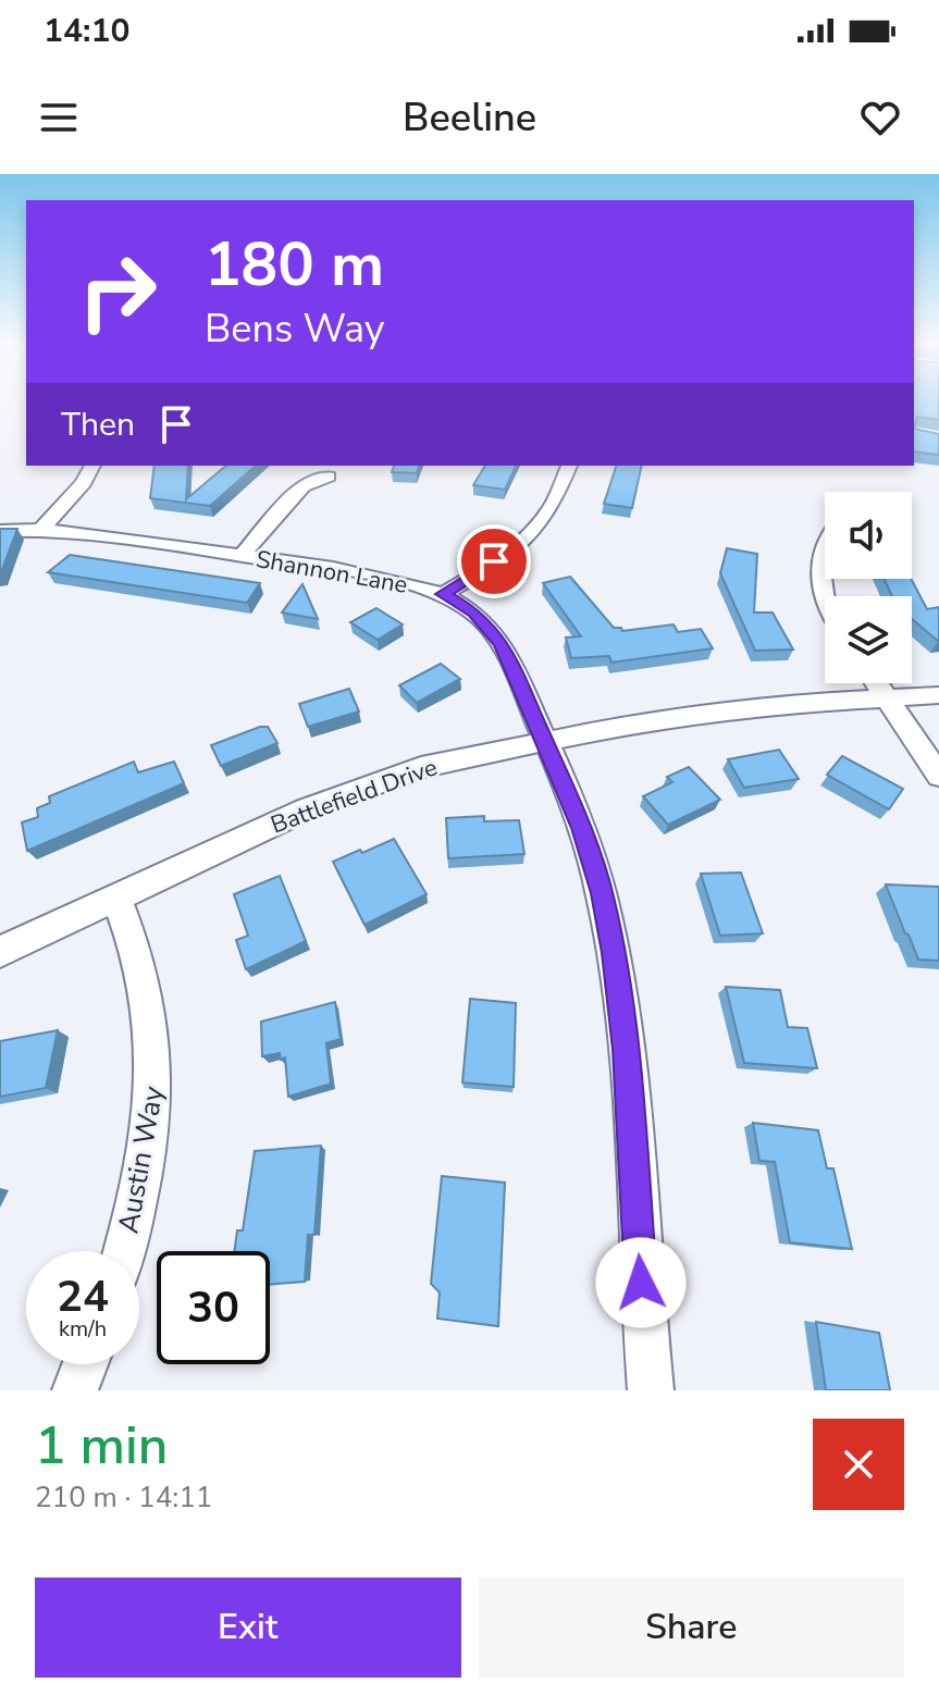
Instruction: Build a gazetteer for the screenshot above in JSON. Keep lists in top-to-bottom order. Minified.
{"streets":{"street":["Shannon Lane","Battlefield Drive","Austin Way"]},"crossings":[["Shannon Lane","Battlefield Drive"],["Battlefield Drive","Austin Way"]],"page":{"status":"14:10","header":"Beeline","turn":["180 m","Bens Way"],"then":"Then","speed":"24 km/h","limit":"30","heading":["1 min","210 m · 14:11"],"buttons":["Exit","Share"]}}
